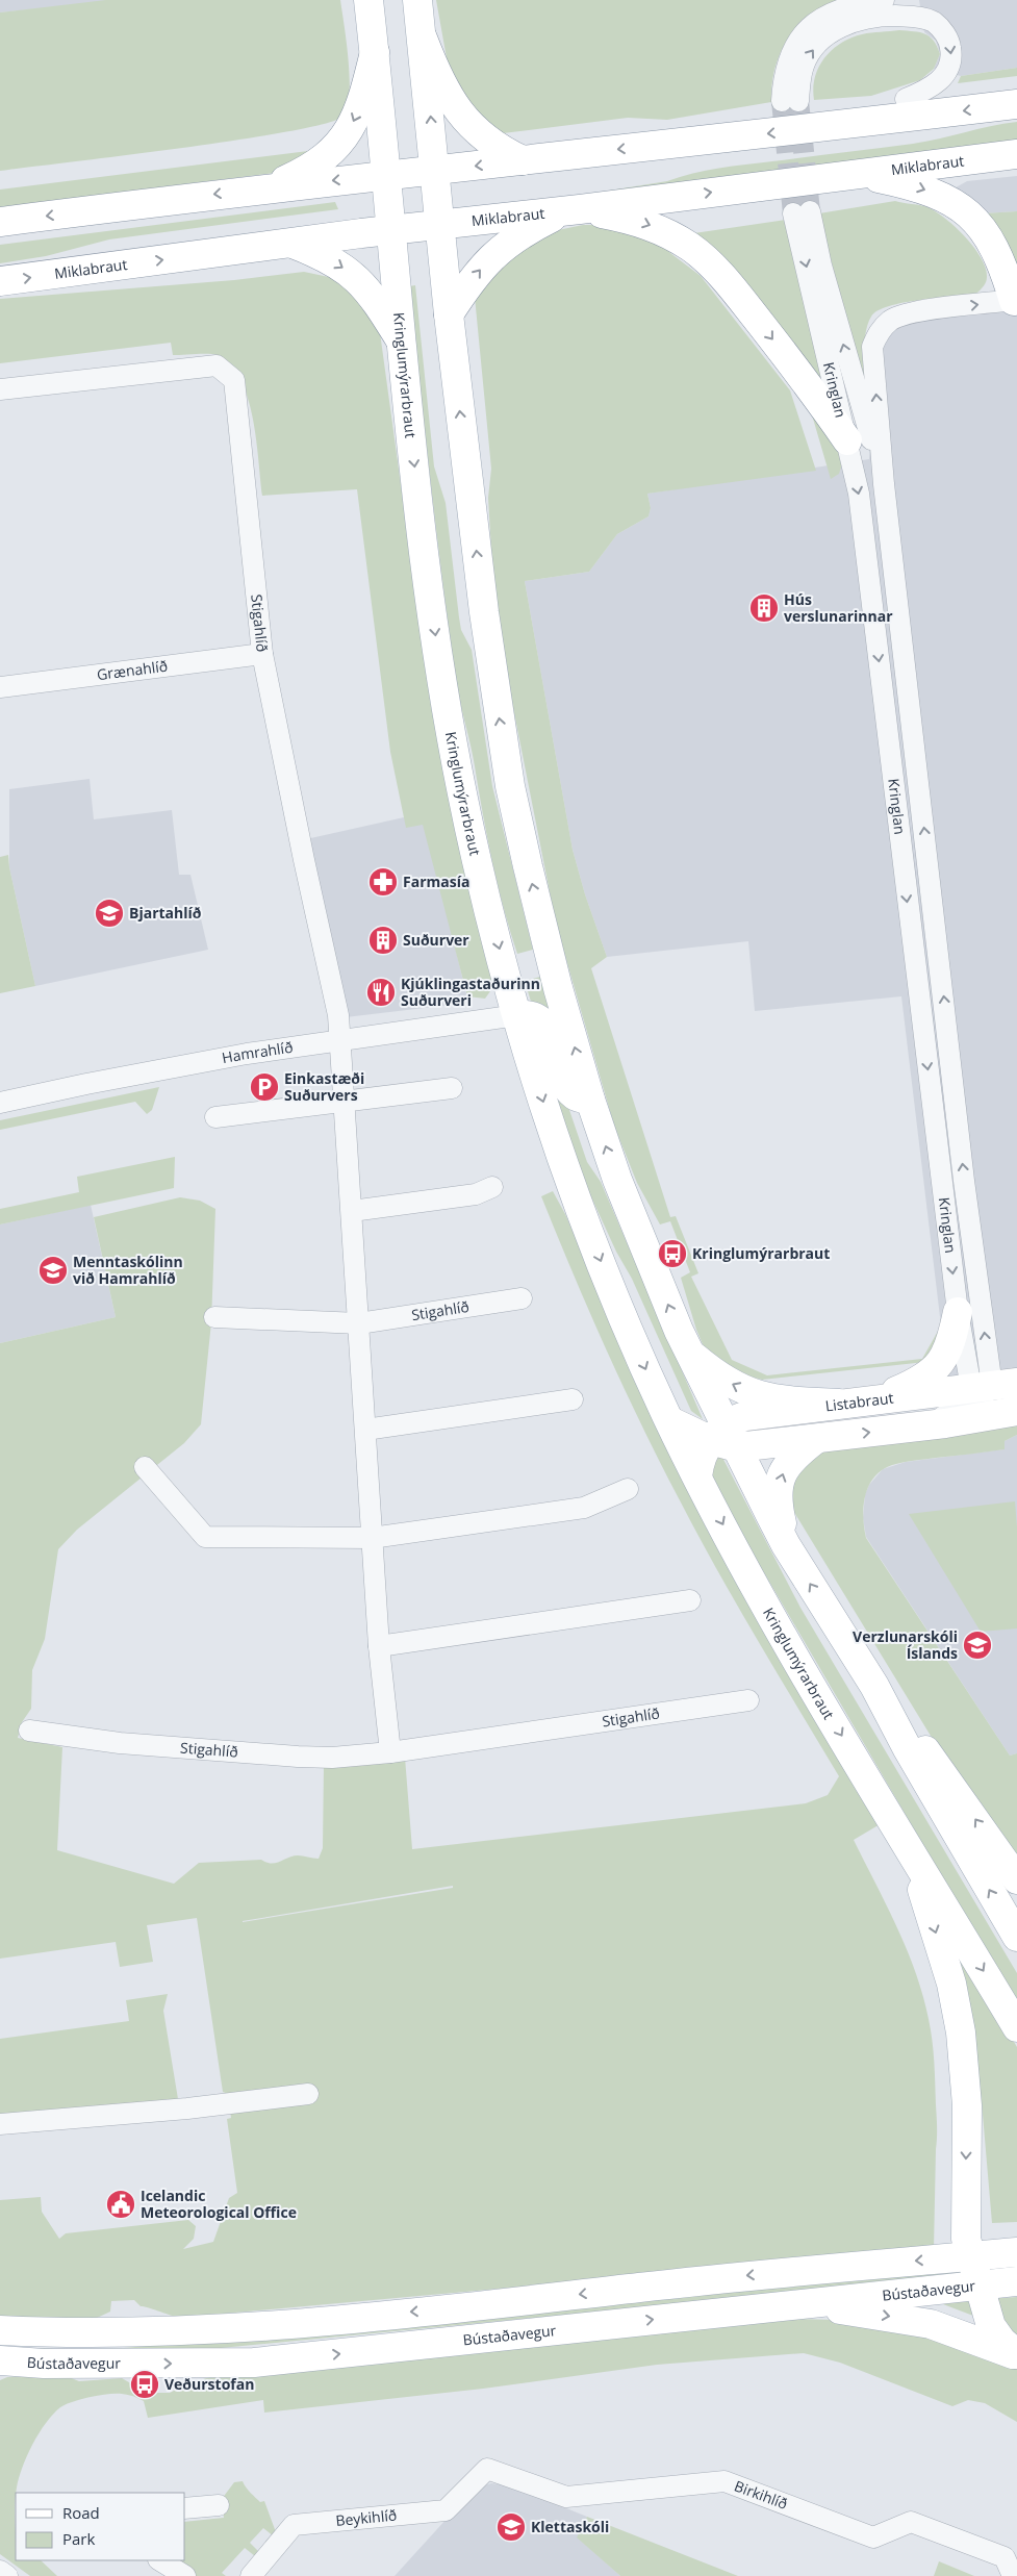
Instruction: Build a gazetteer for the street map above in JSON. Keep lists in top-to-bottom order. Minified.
{"streets":{"main road":["Miklabraut","Kringlumýrarbraut","Listabraut","Bústaðavegur"],"street":["Kringlan","Stigahlíð","Grænahlíð","Hamrahlíð","Birkihlíð","Beykihlíð"]},"crossings":[["Miklabraut","Kringlumýrarbraut"],["Kringlumýrarbraut","Hamrahlíð"],["Kringlan","Listabraut"],["Stigahlíð","Grænahlíð"],["Stigahlíð","Hamrahlíð"],["Birkihlíð","Beykihlíð"]],"places":{"building":["Hús verslunarinnar","Suðurver"],"pharmacy":["Farmasía"],"school or university":["Bjartahlíð","Menntaskólinn við Hamrahlíð","Verzlunarskóli Íslands","Klettaskóli"],"restaurant":["Kjúklingastaðurinn Suðurveri"],"parking":["Einkastæði Suðurvers"],"bus stop":["Kringlumýrarbraut","Veðurstofan"],"public building":["Icelandic Meteorological Office"]},"legend":["Road","Park"]}
